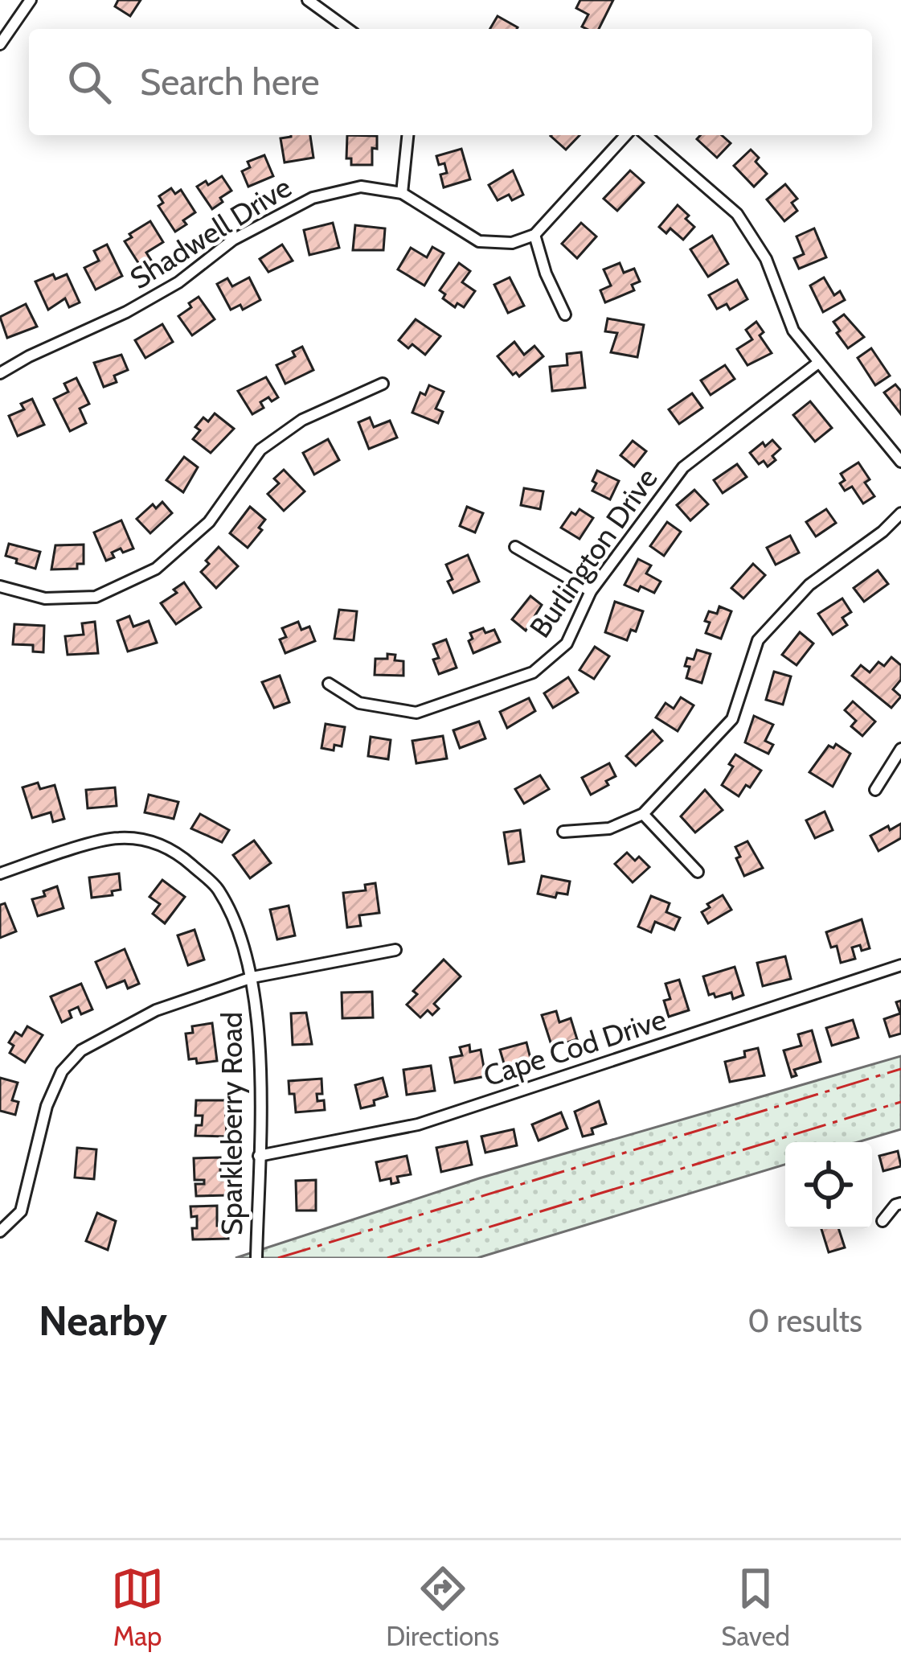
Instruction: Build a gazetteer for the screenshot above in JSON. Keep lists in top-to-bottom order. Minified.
{"streets":{"street":["Shadwell Drive","Burlington Drive","Cape Cod Drive","Sparkleberry Road"]},"crossings":[["Cape Cod Drive","Sparkleberry Road"]],"page":{"search":"Search here","heading":["Nearby","0 results"],"nav":["Map","Directions","Saved"]}}
